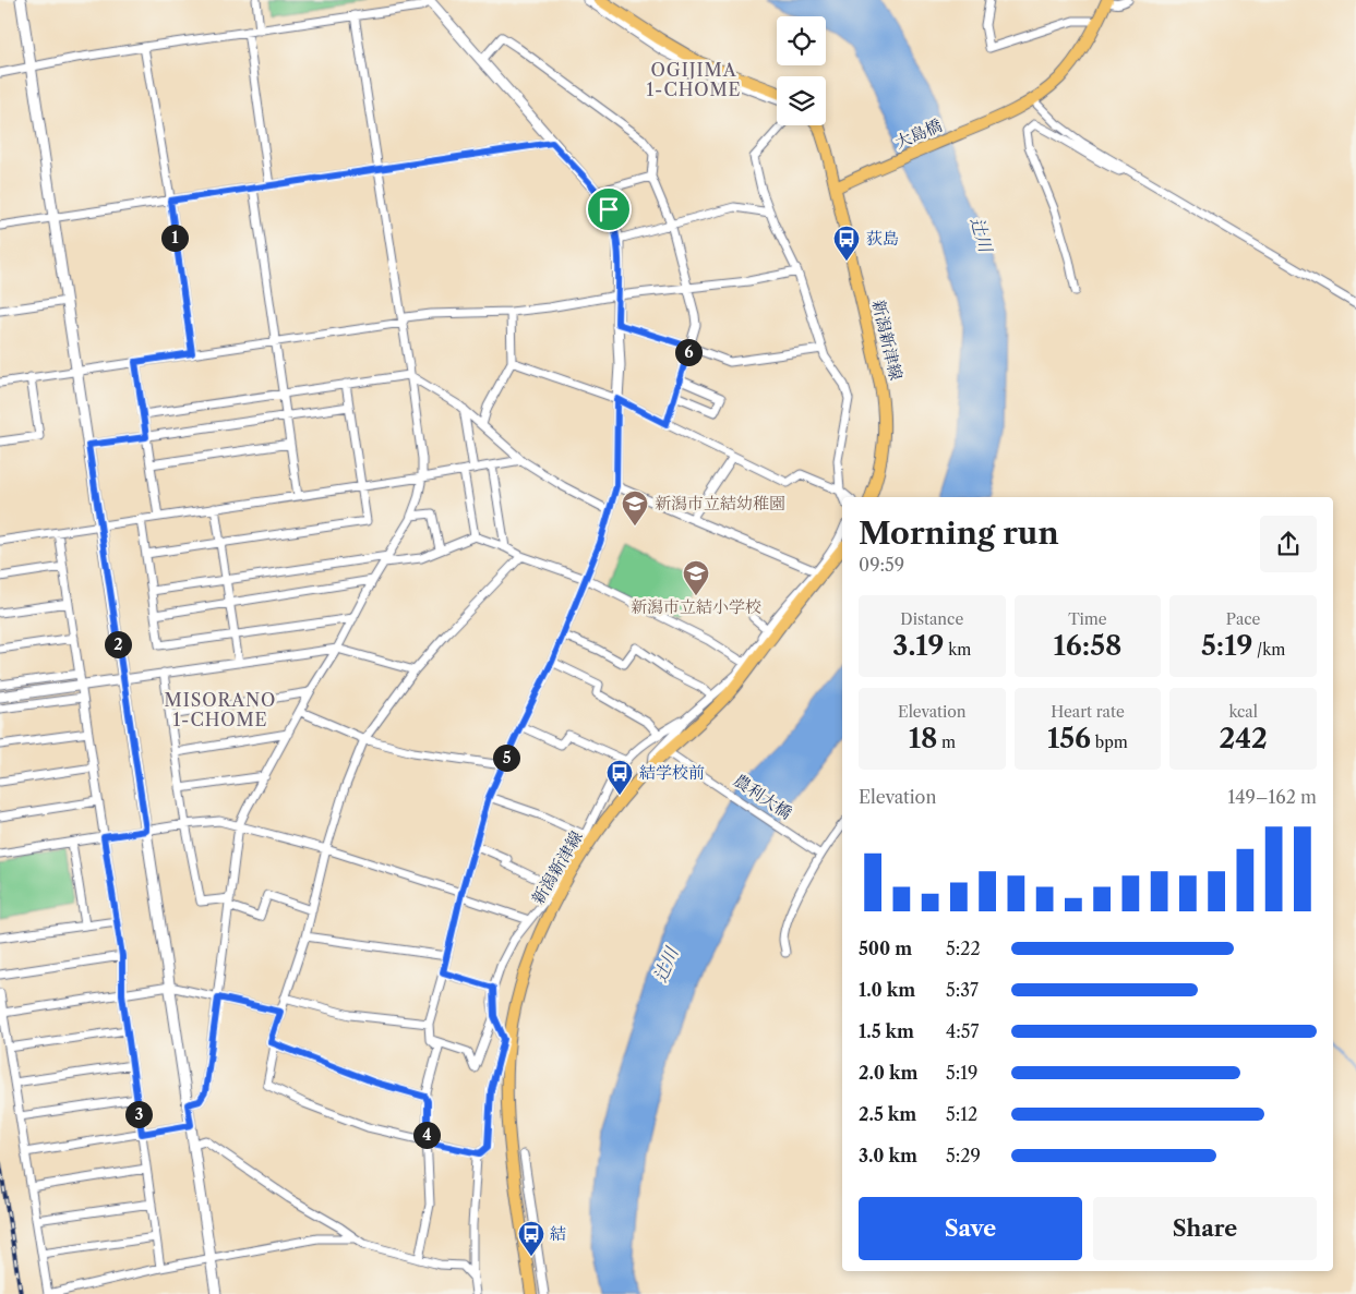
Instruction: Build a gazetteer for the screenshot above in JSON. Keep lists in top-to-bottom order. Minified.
{"streets":{"main road":["大島橋","新潟新津線"],"street":["農利大橋"]},"crossings":[["大島橋","新潟新津線"],["新潟新津線","農利大橋"]],"districts":["OGIJIMA 1-CHOME","MISORANO 1-CHOME"],"water":["辻川"],"places":{"bus stop":["荻島","結学校前","結"],"school or university":["新潟市立結幼稚園","新潟市立結小学校"]},"page":{"pins":["1","6","2","5","3","4"],"heading":["Morning run","09:59"],"stats":[["Distance","3.19 km"],["Time","16:58"],["Pace","5:19 /km"],["Elevation","18 m"],["Heart rate","156 bpm"],["kcal","242"]],"chart":["Elevation","149–162 m"],"list":[{"name":"500 m","note":"5:22"},{"name":"1.0 km","note":"5:37"},{"name":"1.5 km","note":"4:57"},{"name":"2.0 km","note":"5:19"},{"name":"2.5 km","note":"5:12"},{"name":"3.0 km","note":"5:29"}],"buttons":["Save","Share"]}}
